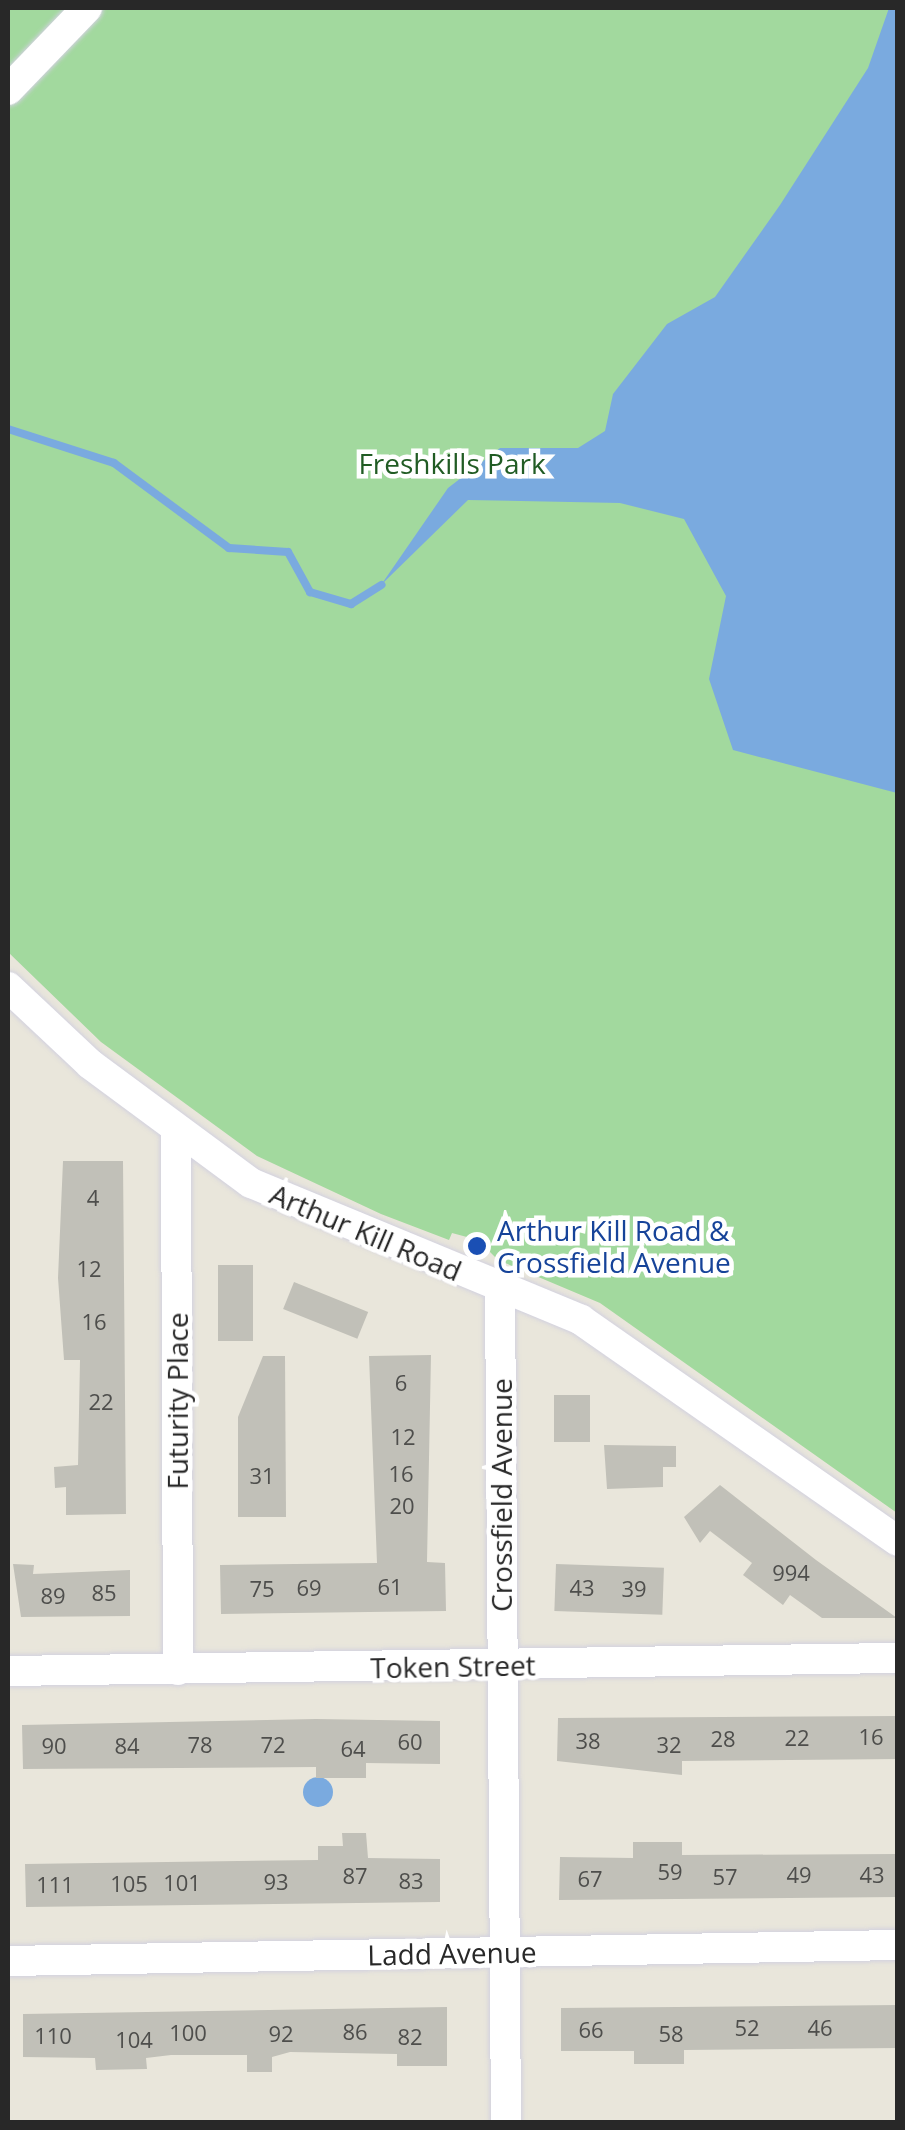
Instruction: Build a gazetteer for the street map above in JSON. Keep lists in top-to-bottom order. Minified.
{"streets":{"street":["Arthur Kill Road","Futurity Place","Crossfield Avenue","Token Street","Ladd Avenue"]},"crossings":[["Arthur Kill Road","Futurity Place"],["Arthur Kill Road","Crossfield Avenue"],["Futurity Place","Token Street"],["Crossfield Avenue","Token Street"],["Crossfield Avenue","Ladd Avenue"]],"parks":["Freshkills Park"],"places":["Arthur Kill Road & Crossfield Avenue"],"house_numbers":["4","12","16","6","22","12","16","31","20","994","61","69","43","75","39","85","89","16","22","28","38","60","78","72","32","90","84","64","59","49","43","87","57","67","83","93","101","105","111","52","46","66","86","100","92","58","110","82","104"]}
